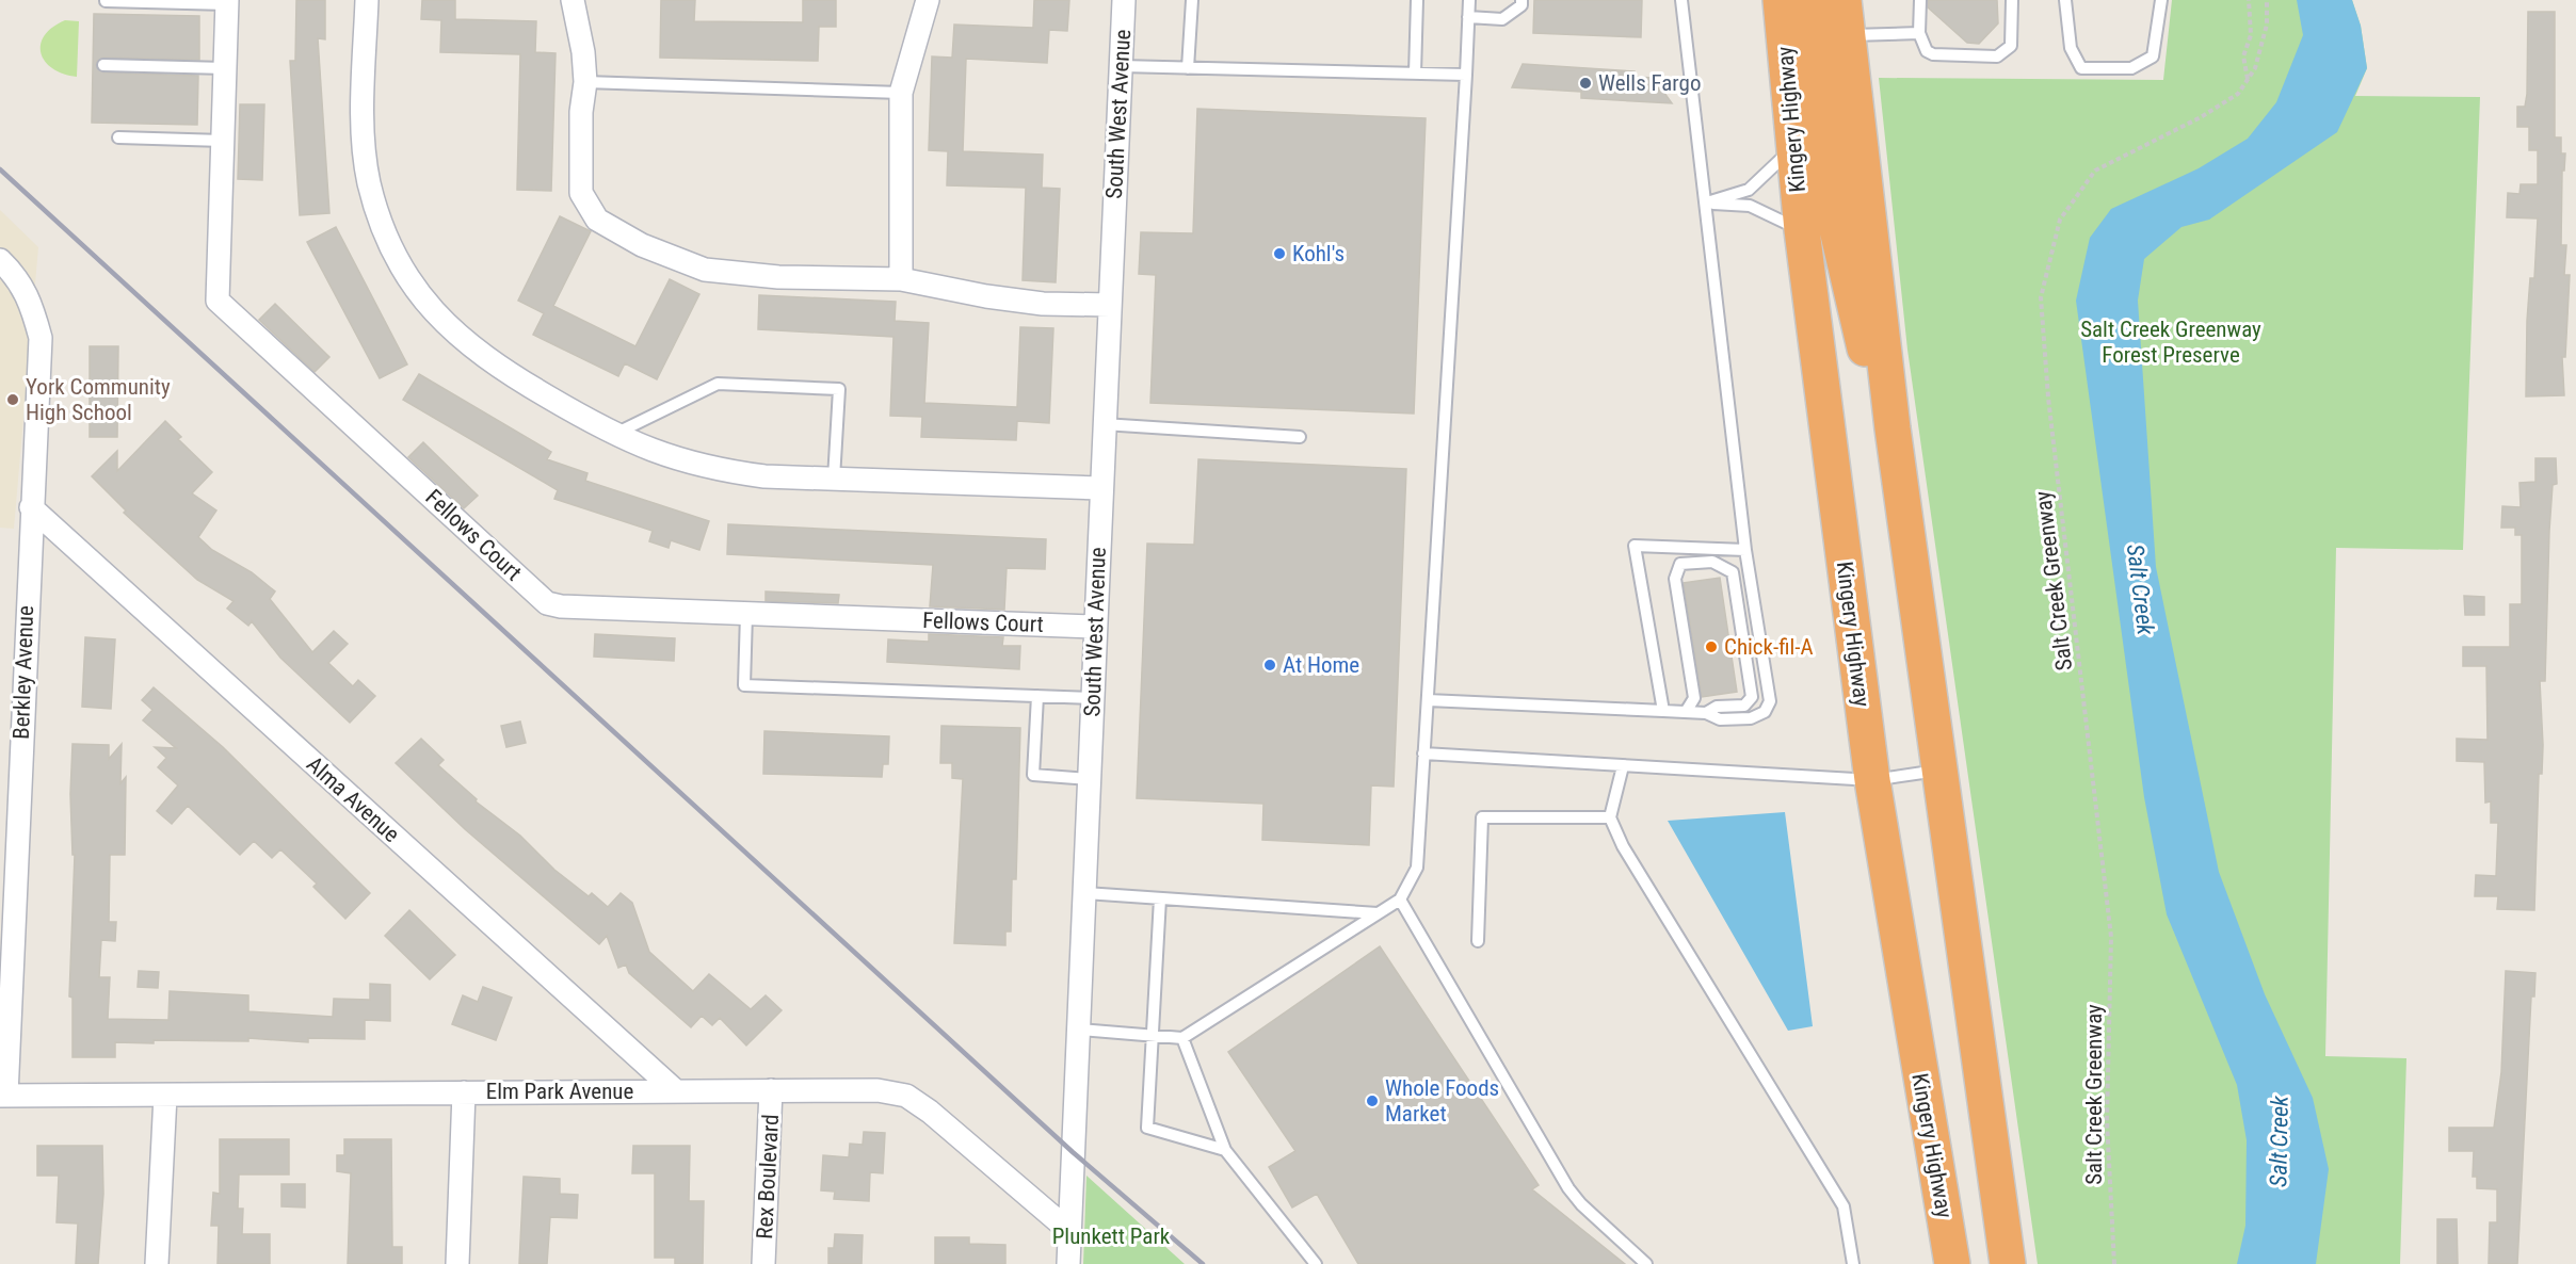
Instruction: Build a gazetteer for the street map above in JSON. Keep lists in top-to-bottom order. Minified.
{"streets":{"highway":["Kingery Highway"],"street":["South West Avenue","Fellows Court","Berkley Avenue","Alma Avenue","Elm Park Avenue","Rex Boulevard"],"path":["Salt Creek Greenway"]},"crossings":[["South West Avenue","Fellows Court"],["South West Avenue","Elm Park Avenue"],["Berkley Avenue","Alma Avenue"],["Berkley Avenue","Elm Park Avenue"],["Alma Avenue","Elm Park Avenue"],["Elm Park Avenue","Rex Boulevard"]],"water":["Salt Creek"],"parks":["Salt Creek Greenway Forest Preserve","Plunkett Park"],"places":["Wells Fargo","Kohl's","York Community High School","Chick-fil-A","At Home","Whole Foods Market"]}
